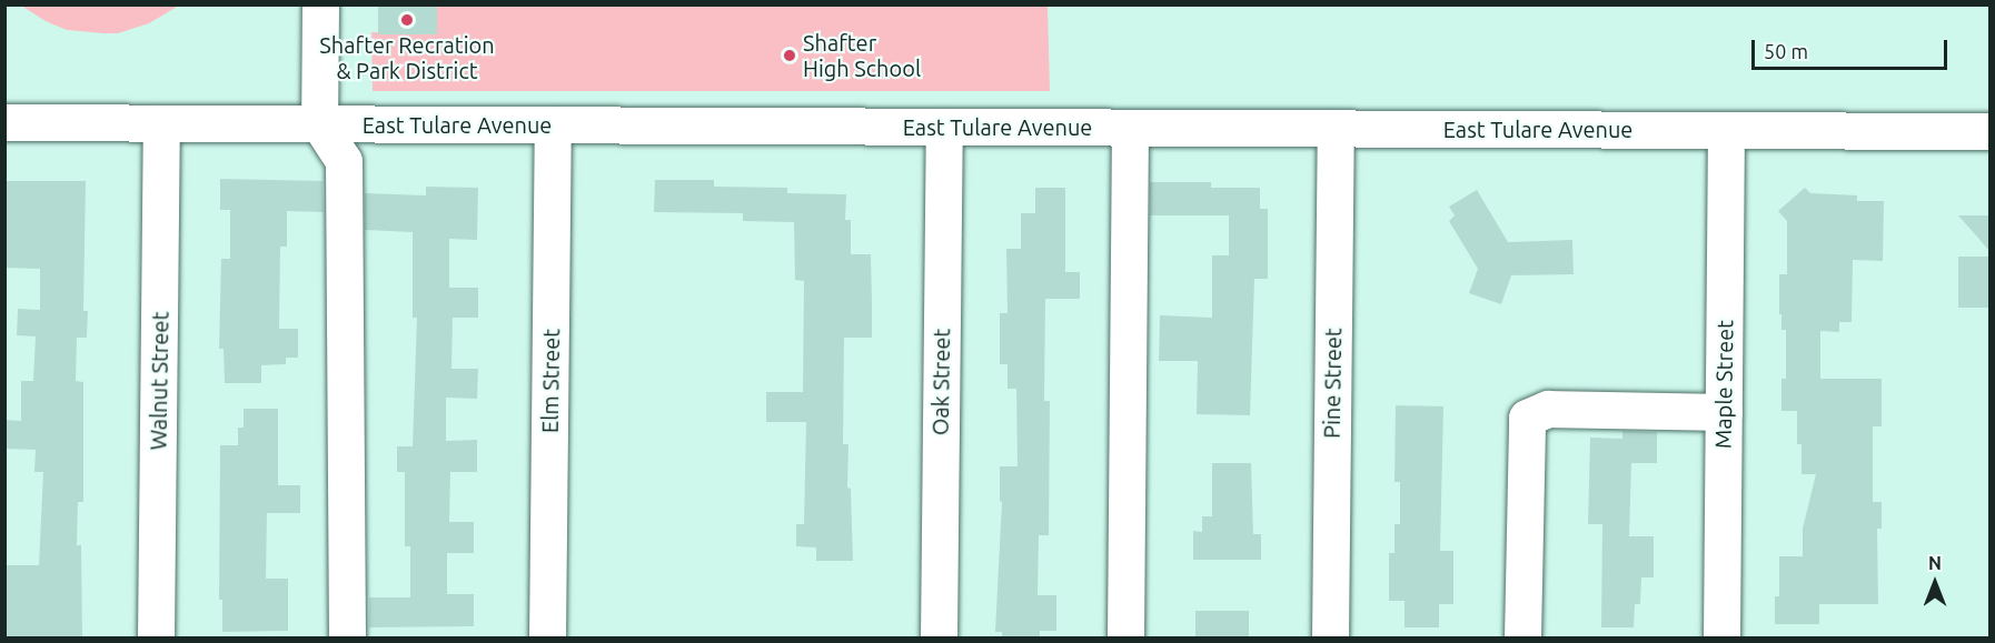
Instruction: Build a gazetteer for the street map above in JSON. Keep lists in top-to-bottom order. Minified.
{"streets":{"street":["East Tulare Avenue","Walnut Street","Elm Street","Oak Street","Pine Street","Maple Street"]},"crossings":[["East Tulare Avenue","Walnut Street"],["East Tulare Avenue","Elm Street"],["East Tulare Avenue","Oak Street"],["East Tulare Avenue","Pine Street"],["East Tulare Avenue","Maple Street"]],"places":["Shafter Recration & Park District","Shafter High School"],"scale_bar":"50 m","north":"top"}
